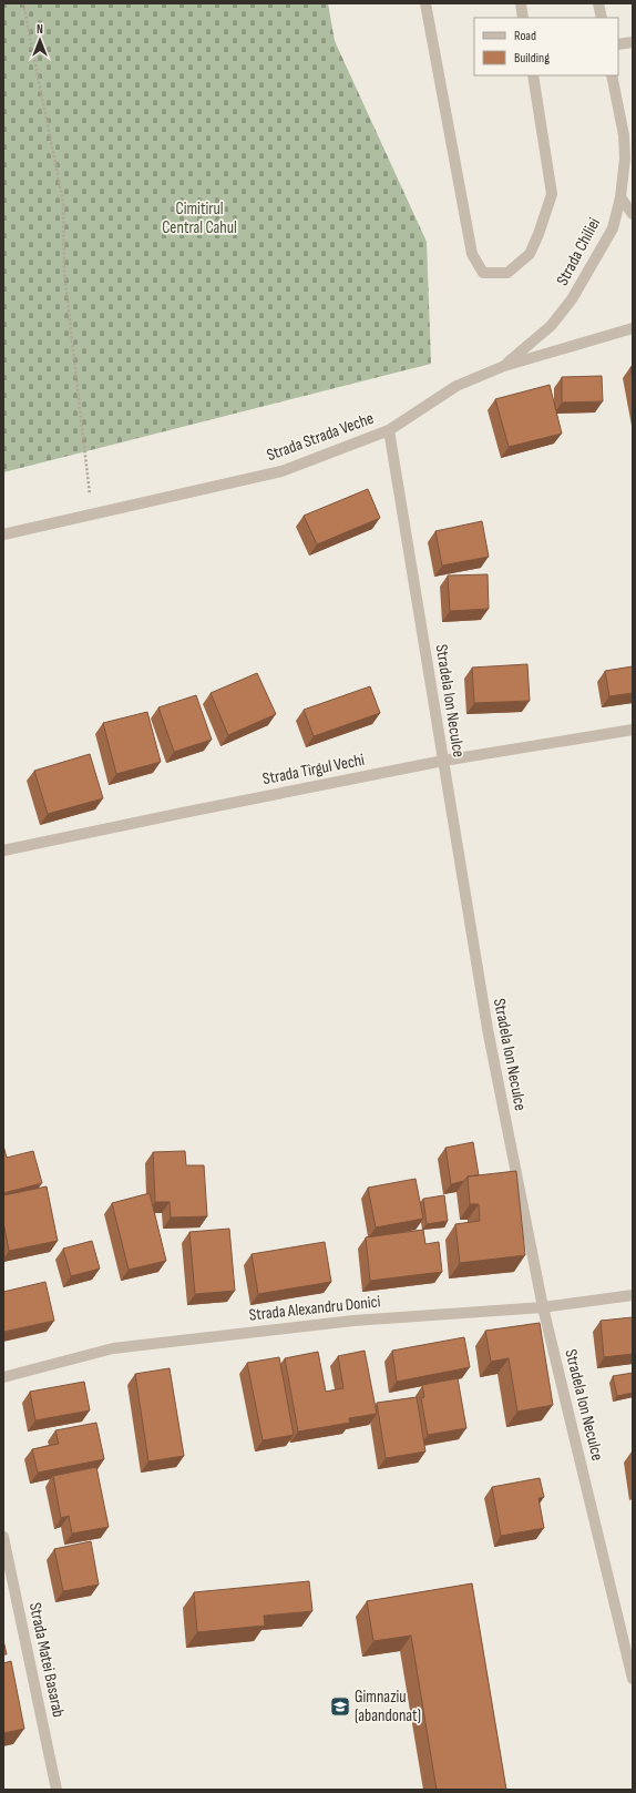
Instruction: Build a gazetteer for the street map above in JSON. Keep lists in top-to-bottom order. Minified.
{"streets":{"street":["Strada Chiliei","Strada Strada Veche","Stradela Ion Neculce","Strada Tîrgul Vechi","Strada Alexandru Donici","Strada Matei Basarab"]},"crossings":[["Strada Chiliei","Strada Strada Veche"],["Strada Strada Veche","Stradela Ion Neculce"],["Stradela Ion Neculce","Strada Tîrgul Vechi"],["Stradela Ion Neculce","Strada Alexandru Donici"]],"parks":["Cimitirul Central Cahul"],"places":{"school or university":["Gimnaziu (abandonat)"]},"legend":["Road","Building"],"north":"top"}
